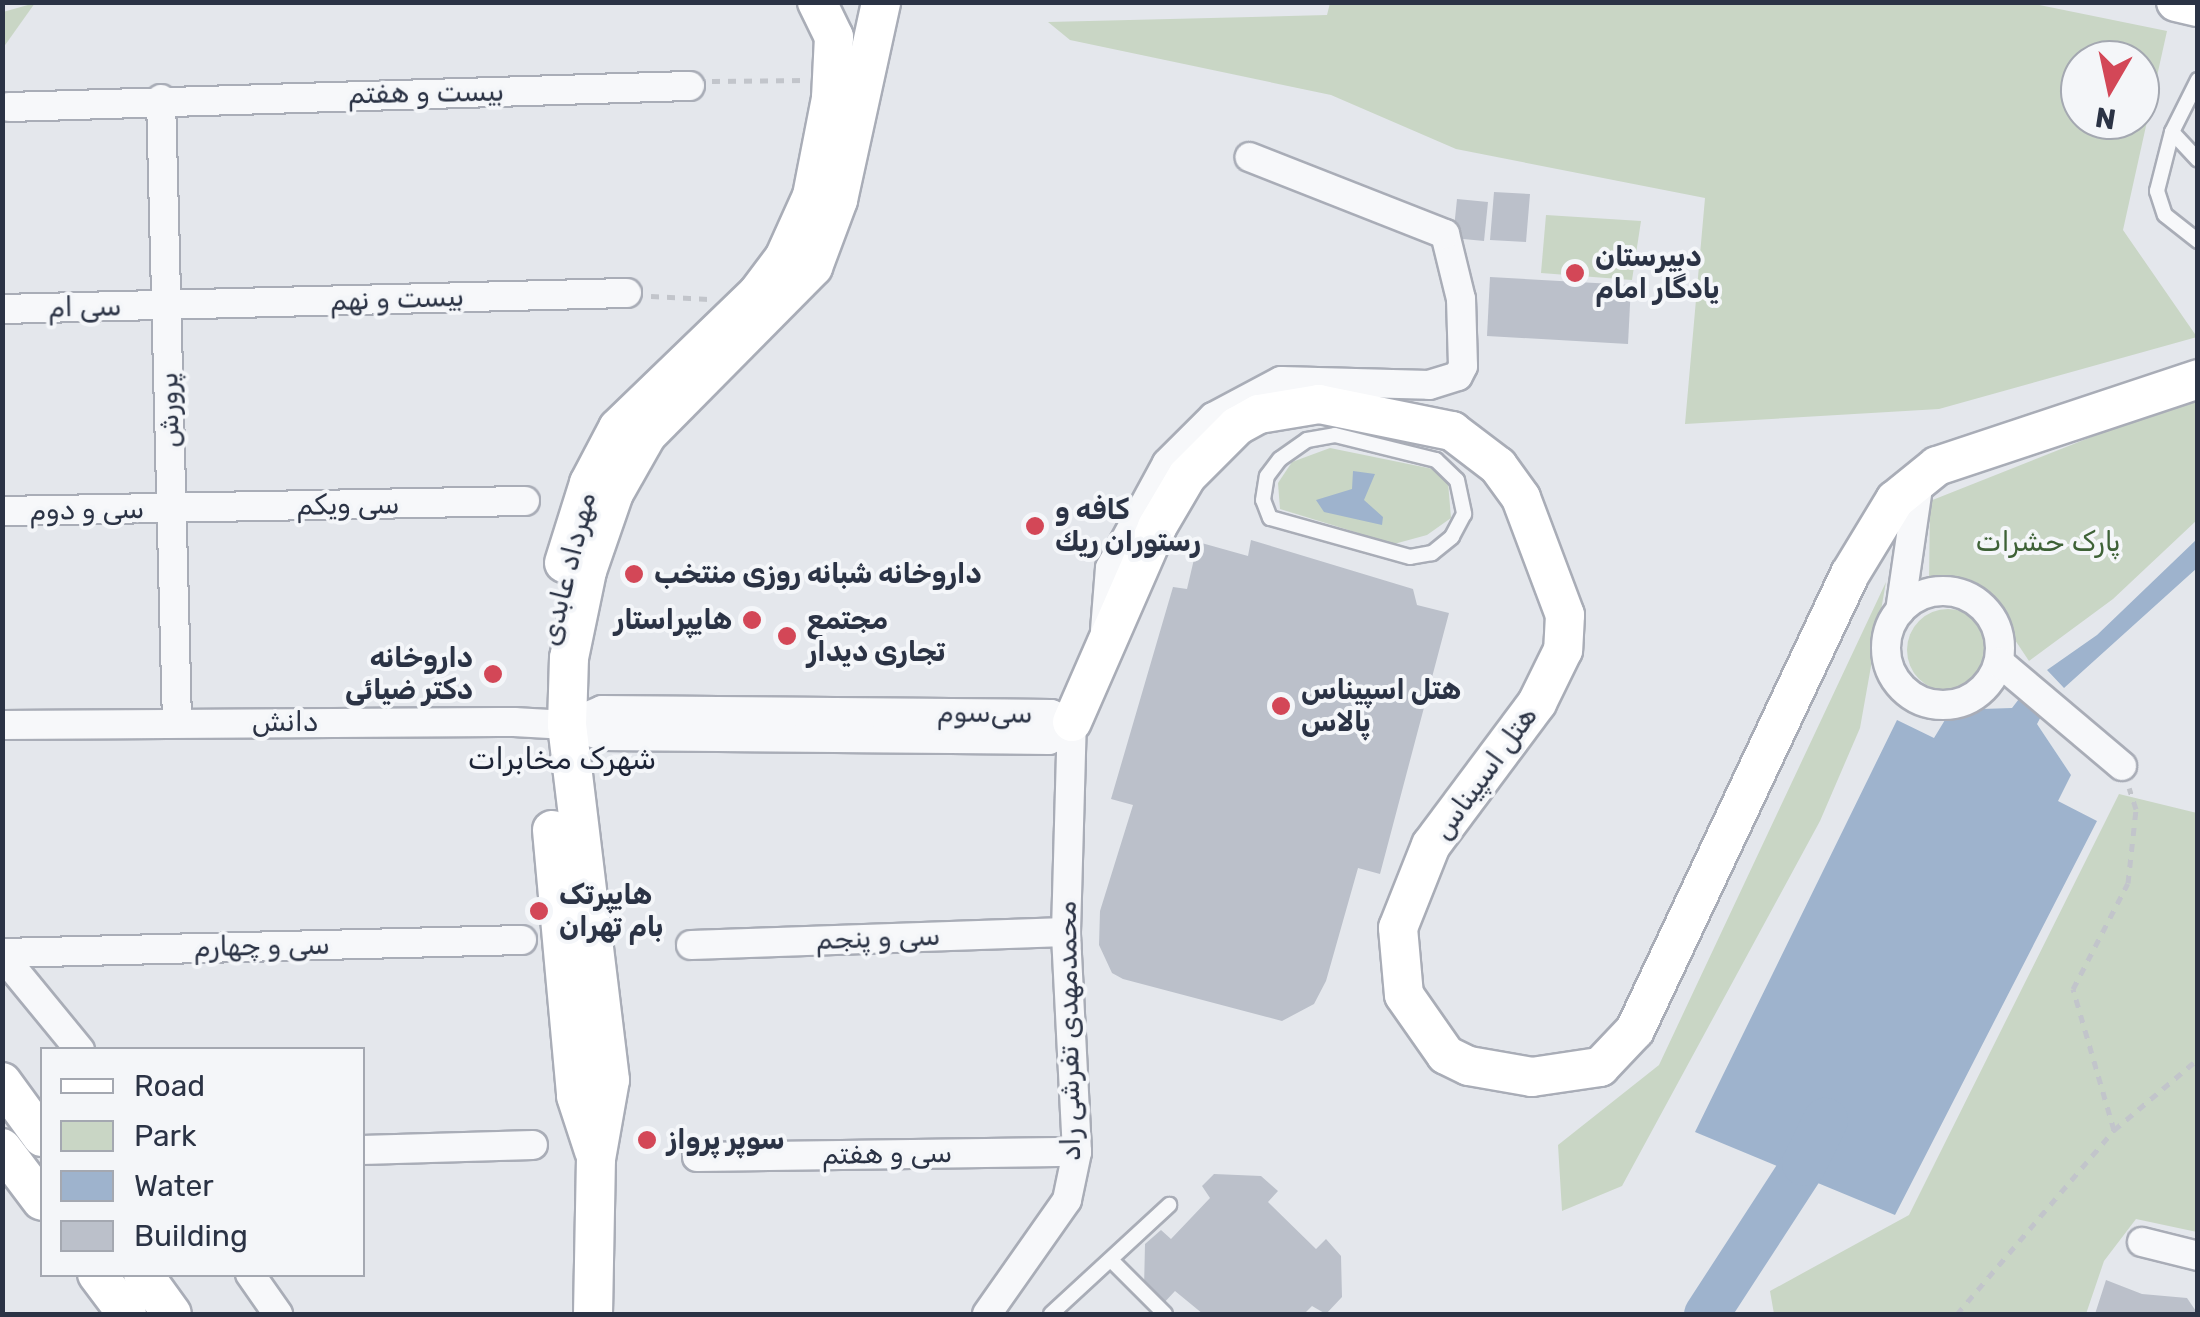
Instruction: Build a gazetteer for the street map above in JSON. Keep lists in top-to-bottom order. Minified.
{"streets":{"street":["بیست و هفتم","بیست و نهم","سی ام","پرورش","سی ویکم","سی و دوم","مهرداد عابدی","سی‌سوم","دانش","هتل اسپیناس","سی و پنجم","سی و چهارم","محمدمهدی تفرشی راد","سی و هفتم"]},"crossings":[["بیست و هفتم","پرورش"],["بیست و نهم","سی ام"],["بیست و نهم","پرورش"],["سی ام","پرورش"],["پرورش","سی ویکم"],["پرورش","سی و دوم"],["پرورش","دانش"],["سی ویکم","سی و دوم"],["مهرداد عابدی","سی‌سوم"],["مهرداد عابدی","دانش"],["سی‌سوم","دانش"],["سی‌سوم","هتل اسپیناس"],["سی‌سوم","محمدمهدی تفرشی راد"],["هتل اسپیناس","محمدمهدی تفرشی راد"],["سی و پنجم","محمدمهدی تفرشی راد"],["محمدمهدی تفرشی راد","سی و هفتم"]],"districts":["شهرک مخابرات"],"parks":["پارک حشرات"],"places":["دبیرستان یادگار امام","كافه و رستوران ريك","داروخانه شبانه روزی منتخب","هایپراستار","مجتمع تجاری دیدار","داروخانه دکتر ضیائی","هتل اسپیناس پالاس","هایپرتک بام تهران","سوپر پرواز"],"legend":["Road","Park","Water","Building"],"north":"bottom"}
